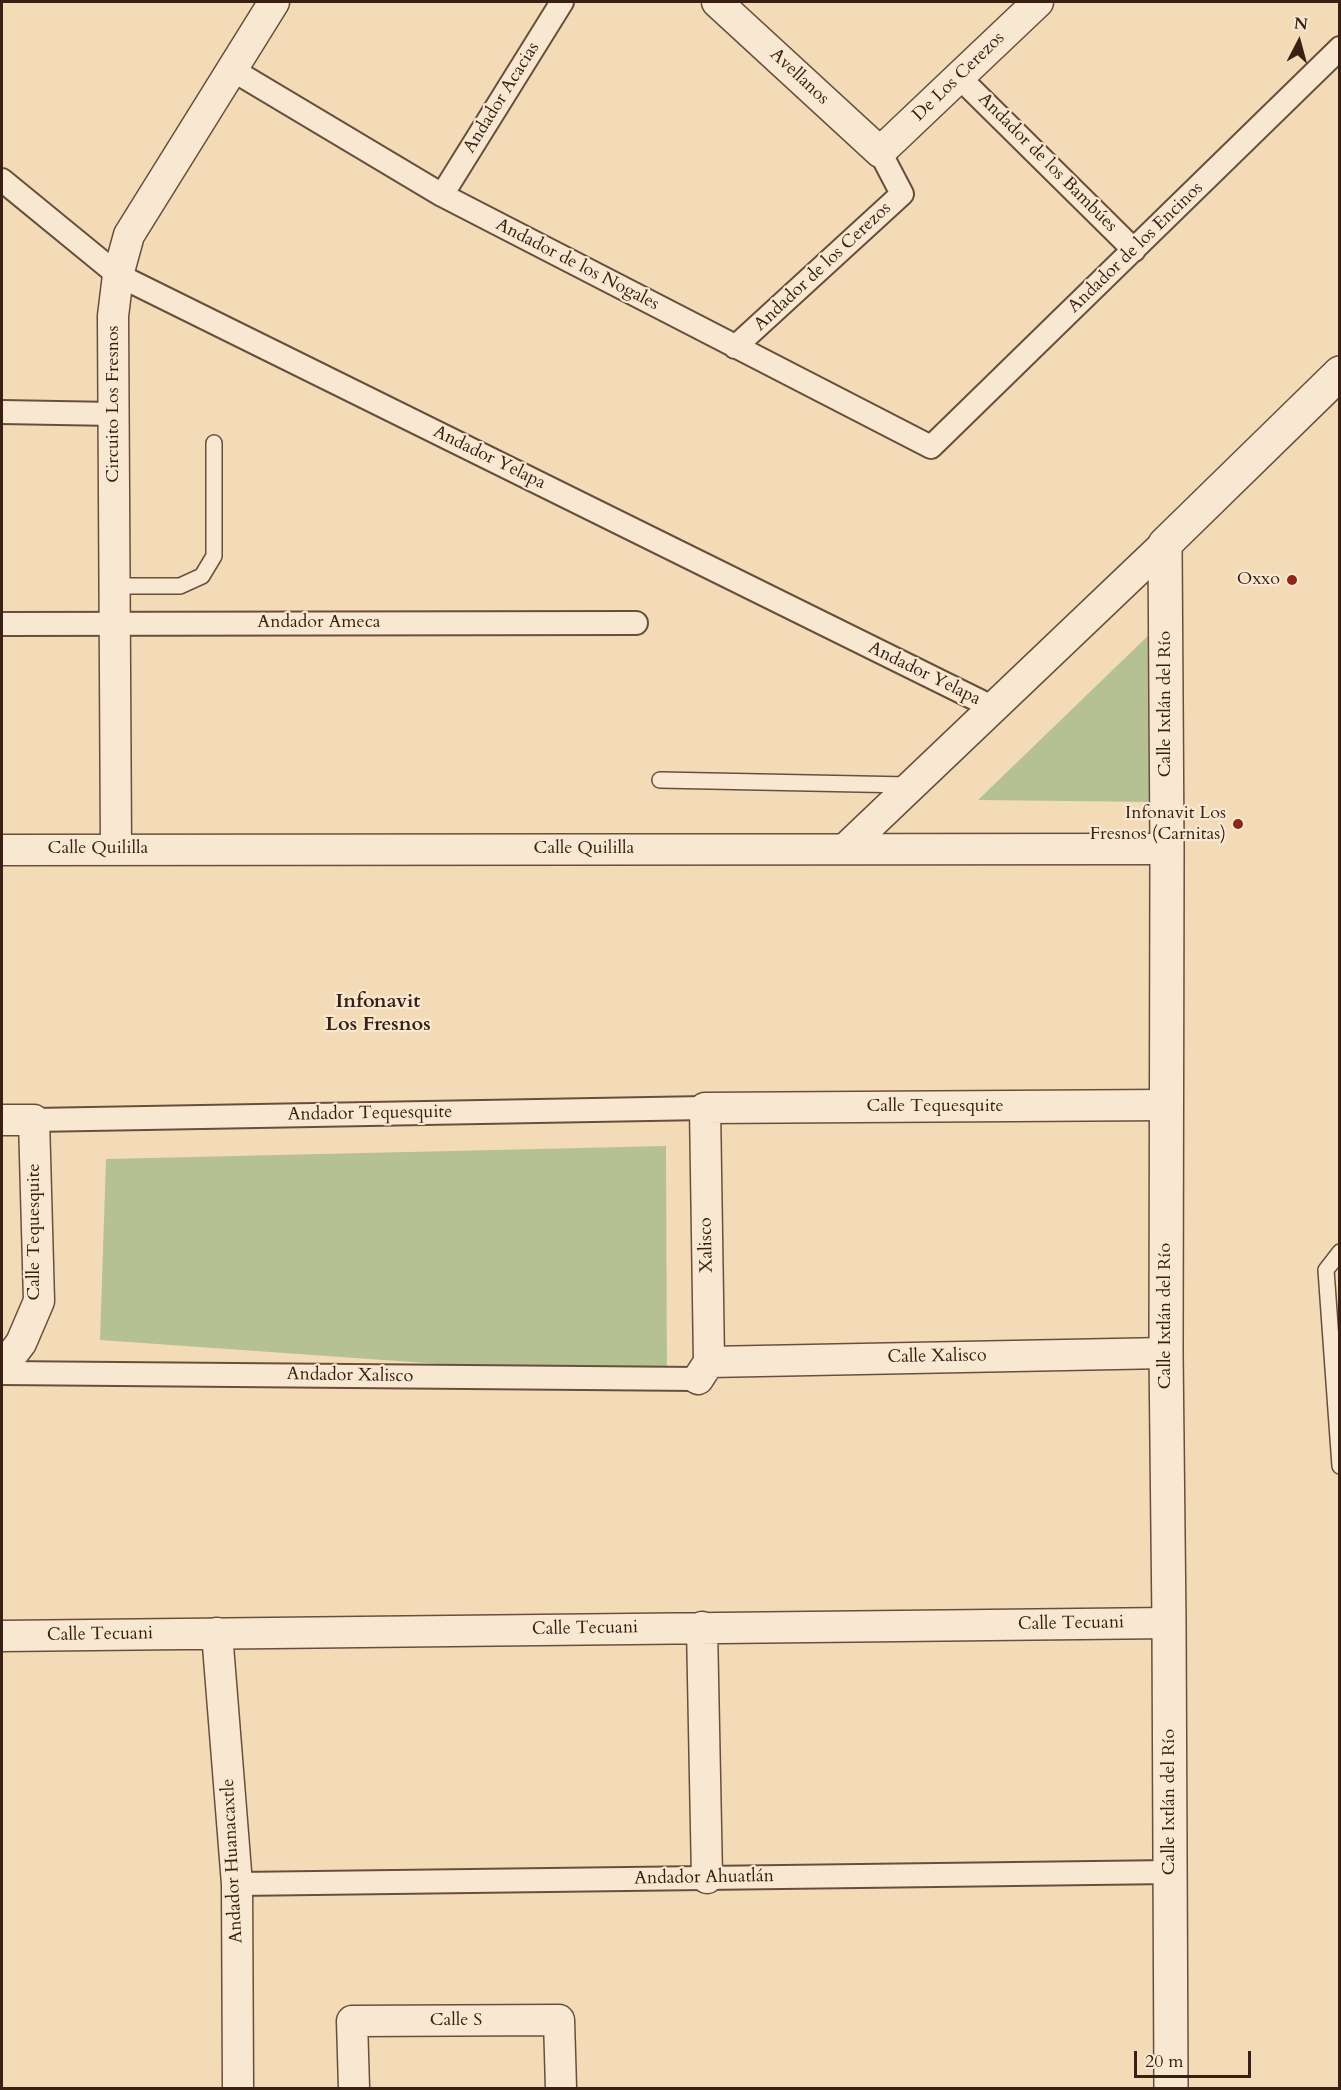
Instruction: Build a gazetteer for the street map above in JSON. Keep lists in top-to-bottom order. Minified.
{"streets":{"street":["Avellanos","De Los Cerezos","Andador Acacias","Andador de los Bambúes","Andador de los Encinos","Andador de los Nogales","Andador de los Cerezos","Circuito Los Fresnos","Andador Yelapa","Andador Ameca","Calle Ixtlán del Río","Calle Quililla","Calle Tequesquite","Andador Tequesquite","Xalisco","Calle Xalisco","Andador Xalisco","Calle Tecuani","Andador Huanacaxtle","Andador Ahuatlán","Calle S"]},"crossings":[["Avellanos","De Los Cerezos"],["Avellanos","Andador de los Cerezos"],["De Los Cerezos","Andador de los Bambúes"],["De Los Cerezos","Andador de los Cerezos"],["Andador Acacias","Andador de los Nogales"],["Andador de los Bambúes","Andador de los Encinos"],["Andador de los Encinos","Andador de los Nogales"],["Andador de los Nogales","Andador de los Cerezos"],["Andador de los Nogales","Circuito Los Fresnos"],["Circuito Los Fresnos","Andador Yelapa"],["Circuito Los Fresnos","Andador Ameca"],["Circuito Los Fresnos","Calle Quililla"],["Calle Ixtlán del Río","Calle Quililla"],["Calle Ixtlán del Río","Calle Tequesquite"],["Calle Ixtlán del Río","Calle Xalisco"],["Calle Ixtlán del Río","Calle Tecuani"],["Calle Ixtlán del Río","Andador Ahuatlán"],["Calle Tequesquite","Andador Tequesquite"],["Calle Tequesquite","Xalisco"],["Calle Tequesquite","Andador Xalisco"],["Andador Tequesquite","Xalisco"],["Xalisco","Calle Xalisco"],["Xalisco","Andador Xalisco"],["Calle Xalisco","Andador Xalisco"],["Calle Tecuani","Andador Huanacaxtle"],["Andador Huanacaxtle","Andador Ahuatlán"]],"districts":["Infonavit Los Fresnos"],"places":["Oxxo","Infonavit Los Fresnos (Carnitas)"],"scale_bar":"20 m","north":"top"}
